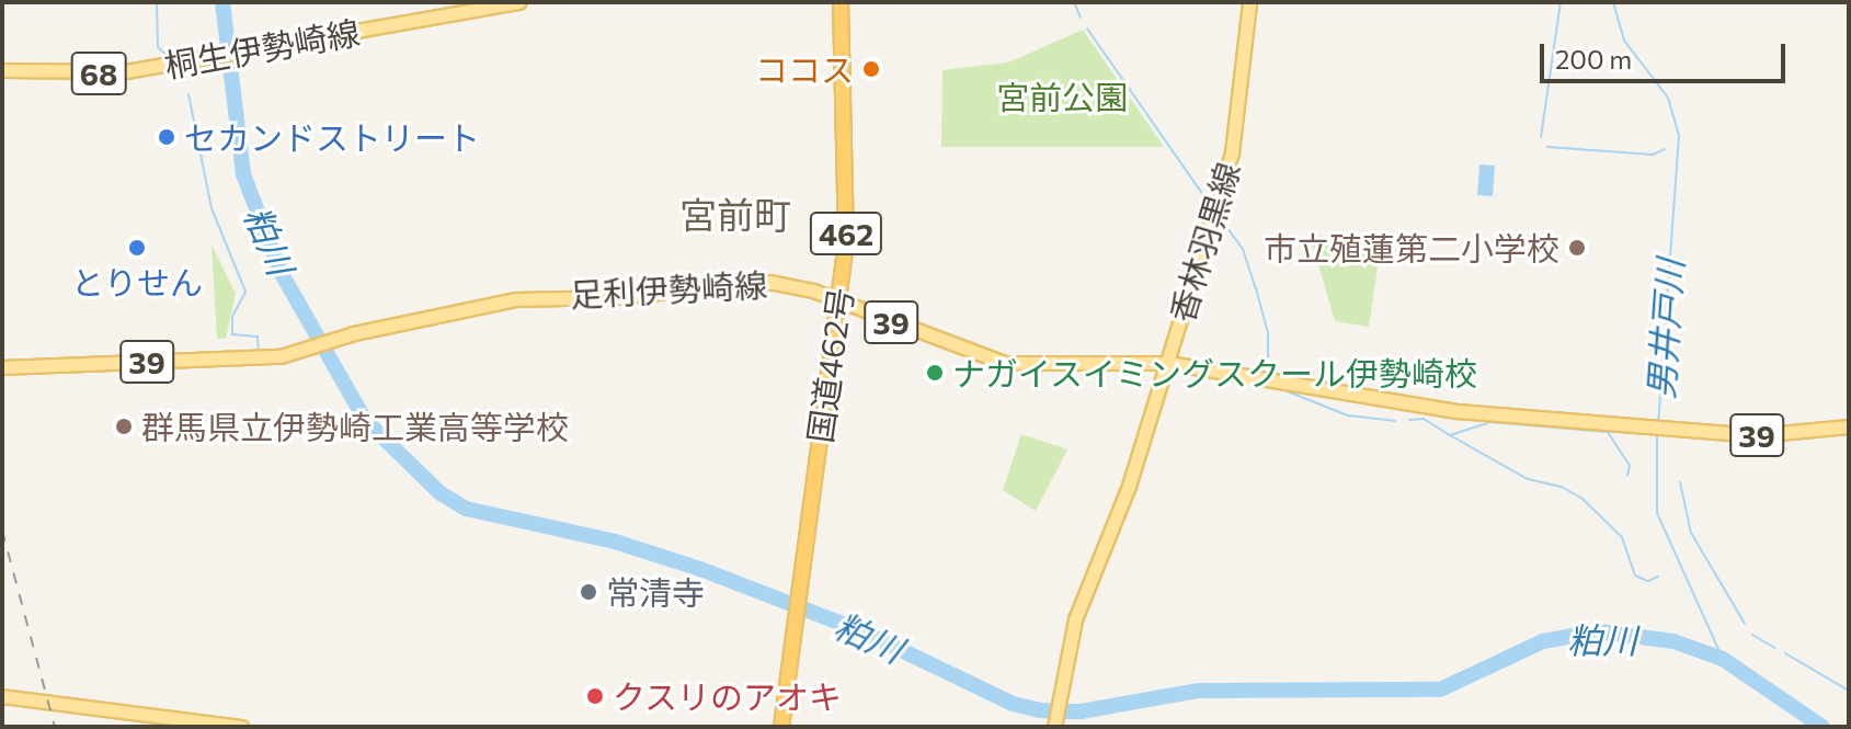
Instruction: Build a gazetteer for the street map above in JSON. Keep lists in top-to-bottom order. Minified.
{"streets":{"highway":["462","国道462号"],"main road":["桐生伊勢崎線","68","香林羽黒線","足利伊勢崎線","39"]},"crossings":[["香林羽黒線","足利伊勢崎線"],["足利伊勢崎線","国道462号"]],"districts":["宮前町"],"water":["粕川","男井戸川"],"parks":["宮前公園"],"places":["ココス","セカンドストリート","とりせん","市立殖蓮第二小学校","ナガイスイミングスクール伊勢崎校","群馬県立伊勢崎工業高等学校","常清寺","クスリのアオキ"],"scale_bar":"200 m"}
